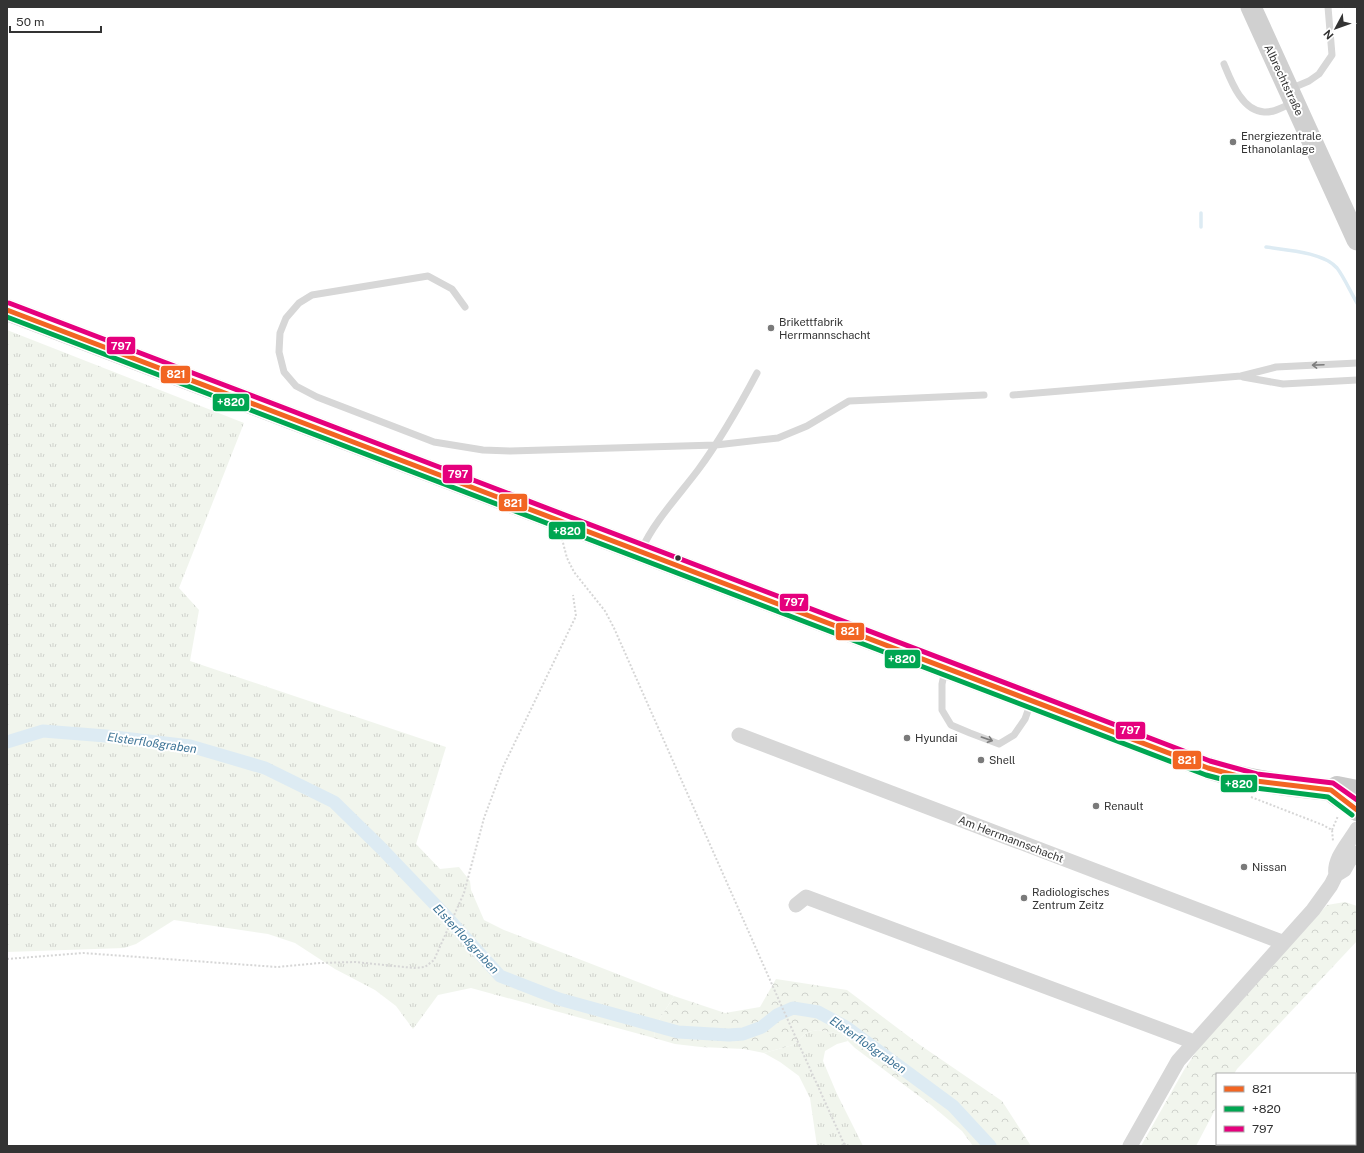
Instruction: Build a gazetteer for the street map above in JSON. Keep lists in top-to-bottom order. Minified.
{"streets":{"main road":["Albrechtstraße"],"street":["Am Herrmannschacht"]},"water":["Elsterfloßgraben"],"places":["Energiezentrale Ethanolanlage","Brikettfabrik Herrmannschacht","Hyundai","Shell","Renault","Nissan","Radiologisches Zentrum Zeitz"],"lines":["transit line 797","transit line 821","transit line +820"],"legend":["821","+820","797"],"scale_bar":"50 m","north":"bottom left"}
